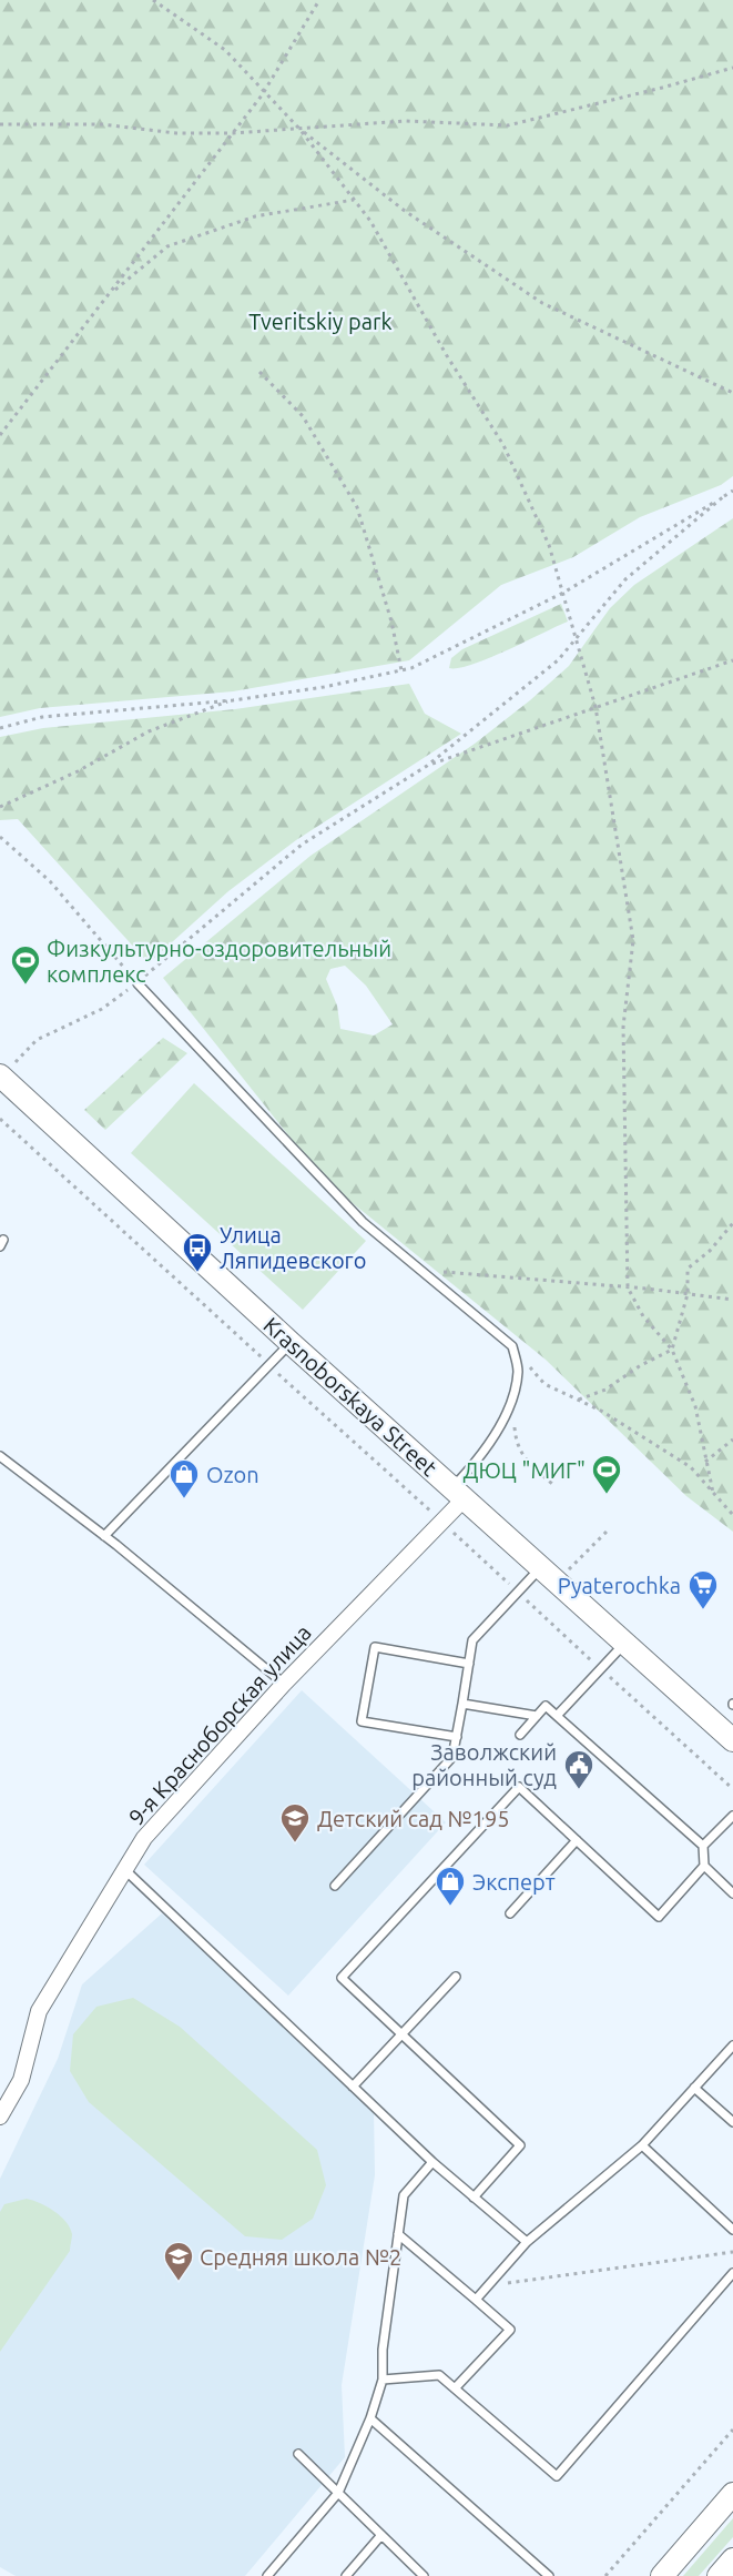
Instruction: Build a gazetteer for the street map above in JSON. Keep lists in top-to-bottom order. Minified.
{"streets":{"street":["Krasnoborskaya Street","9-я Красноборская улица"]},"crossings":[["Krasnoborskaya Street","9-я Красноборская улица"]],"parks":["Tveritskiy park"],"places":{"sports":["Физкультурно-оздоровительный комплекс","ДЮЦ \"МИГ\""],"bus stop":["Улица Ляпидевского"],"shop":["Ozon","Эксперт"],"supermarket":["Pyaterochka"],"public building":["Заволжский районный суд"],"school or university":["Детский сад №195","Средняя школа №2"]}}
